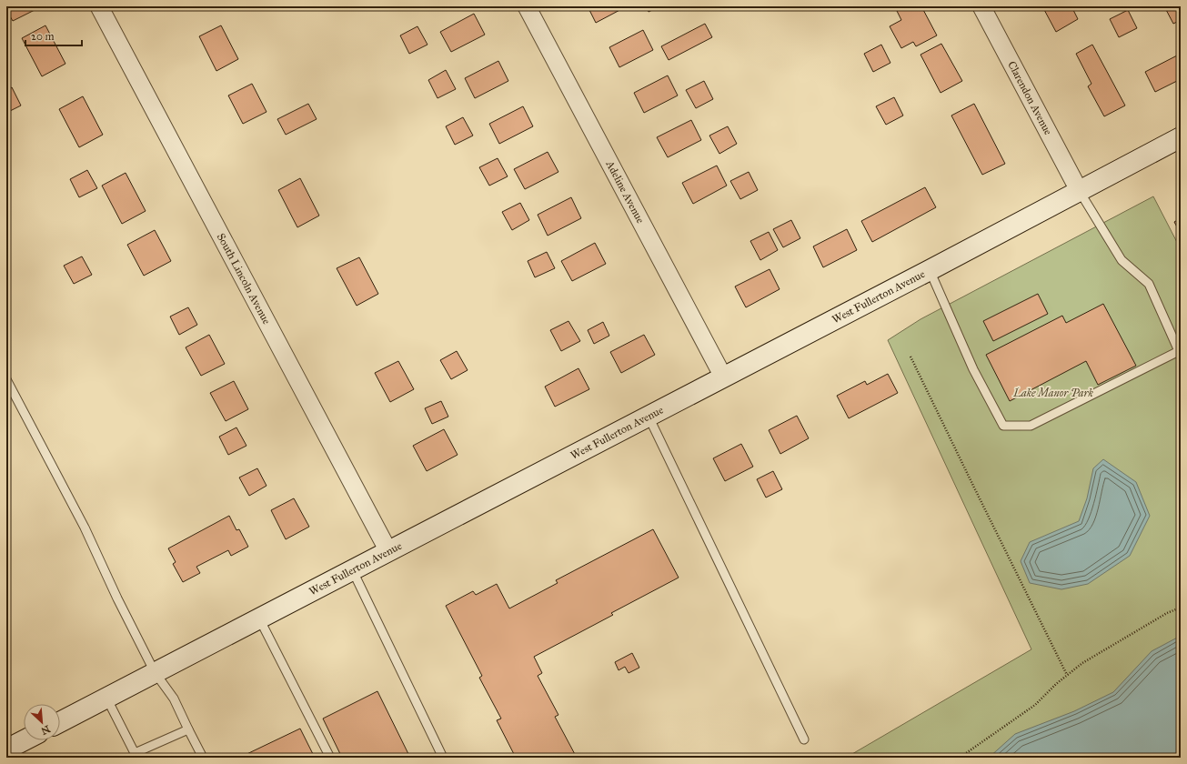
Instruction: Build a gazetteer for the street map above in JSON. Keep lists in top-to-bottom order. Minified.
{"streets":{"street":["Clarendon Avenue","Adeline Avenue","South Lincoln Avenue","West Fullerton Avenue"]},"crossings":[["Clarendon Avenue","West Fullerton Avenue"],["Adeline Avenue","West Fullerton Avenue"],["South Lincoln Avenue","West Fullerton Avenue"]],"parks":["Lake Manor Park"],"scale_bar":"20 m","north":"bottom right"}
